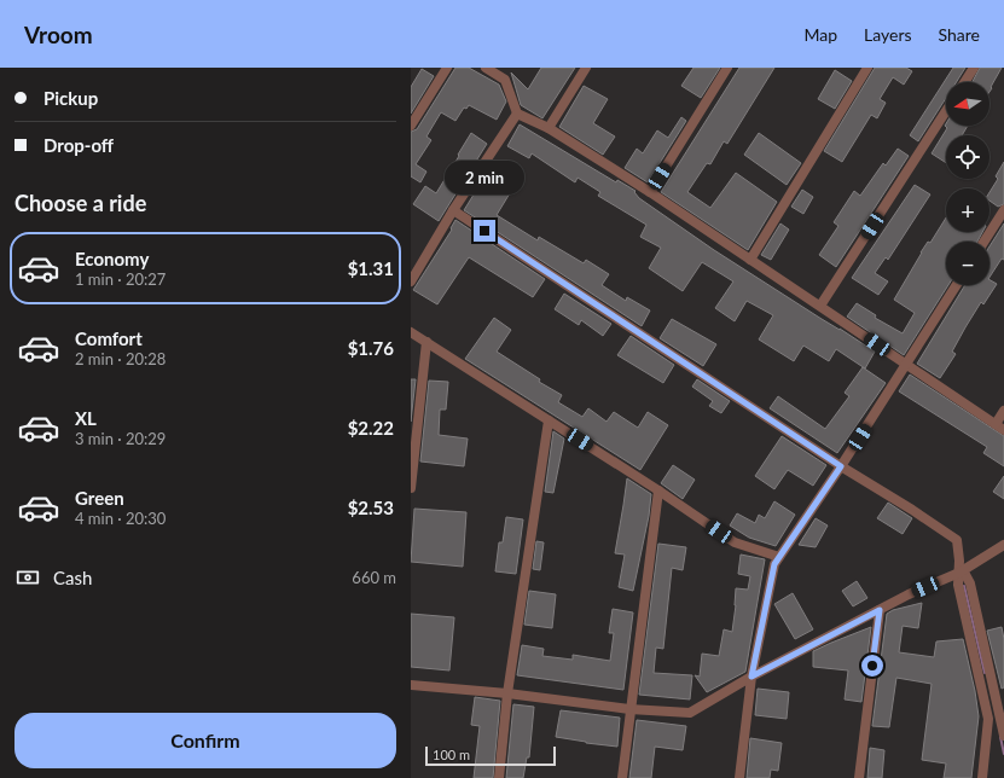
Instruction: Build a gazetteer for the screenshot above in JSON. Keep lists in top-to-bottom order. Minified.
{"scale_bar":"100 m","north":"left","page":{"header":"Vroom","nav":["Map","Layers","Share"],"banner":["Pickup","Drop-off"],"map_buttons":["+","−"],"bubble":"2 min","heading":"Choose a ride","list":[{"name":"Economy","note":"1 min · 20:27","value":"$1.31"},{"name":"Comfort","note":"2 min · 20:28","value":"$1.76"},{"name":"XL","note":"3 min · 20:29","value":"$2.22"},{"name":"Green","note":"4 min · 20:30","value":"$2.53"}],"pay":["Cash","660 m"],"buttons":"Confirm","scale":"100 m"}}
